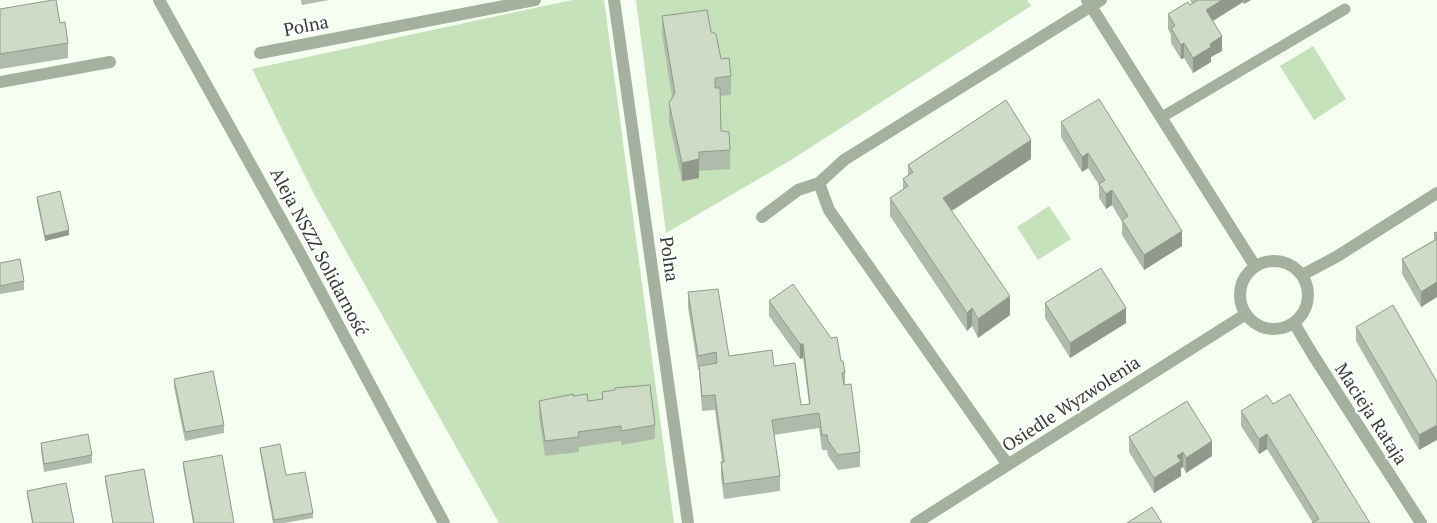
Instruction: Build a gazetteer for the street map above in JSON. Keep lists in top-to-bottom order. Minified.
{"streets":{"street":["Polna","Aleja NSZZ Solidarność","Osiedle Wyzwolenia","Macieja Rataja"]},"crossings":[["Osiedle Wyzwolenia","Macieja Rataja"]]}
